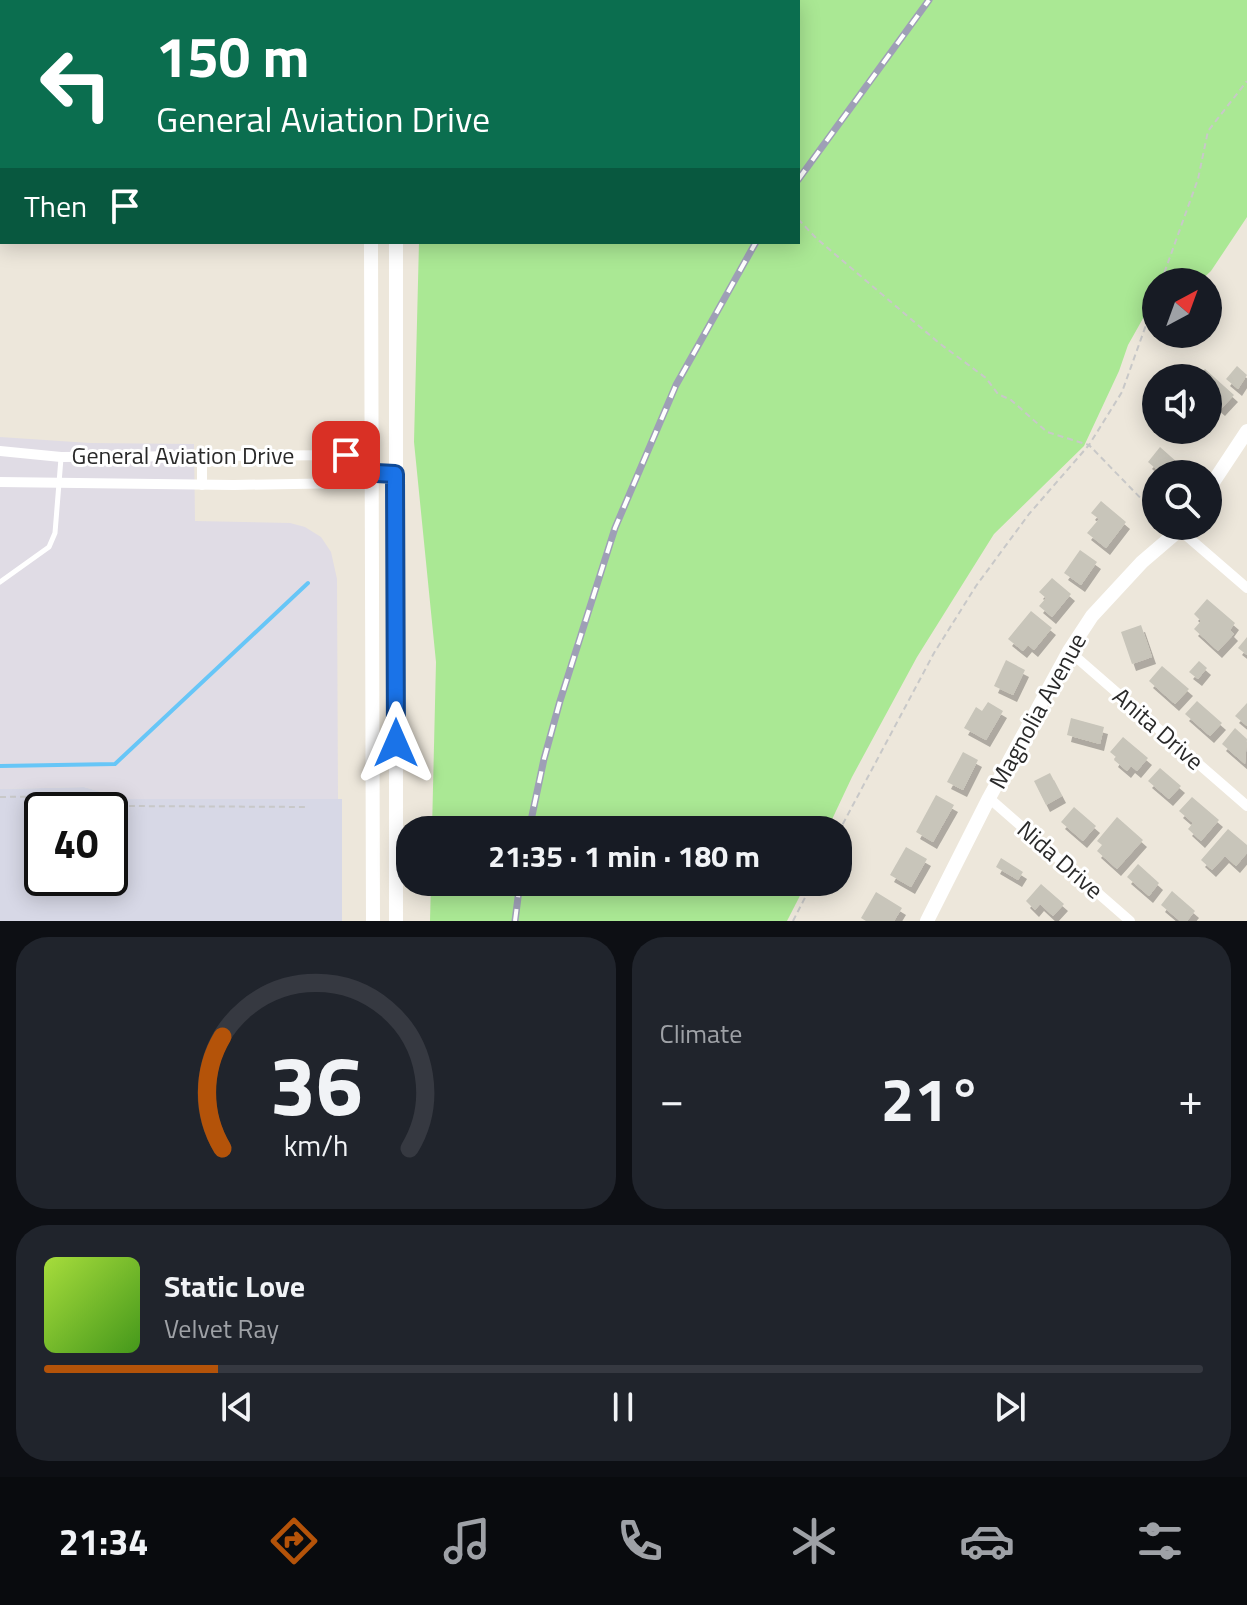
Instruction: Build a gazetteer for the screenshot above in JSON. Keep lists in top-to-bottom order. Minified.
{"streets":{"street":["General Aviation Drive","Magnolia Avenue","Anita Drive","Nida Drive"]},"crossings":[["Magnolia Avenue","Anita Drive"],["Magnolia Avenue","Nida Drive"]],"north":"top right","page":{"turn":["150 m","General Aviation Drive"],"then":"Then","limit":"40","trip":"21:35 · 1 min · 180 m","tile":"Climate","heat":["−","21°","+"],"song":["Static Love","Velvet Ray"],"tabs":"21:34","gauge":["36","km/h"]}}
